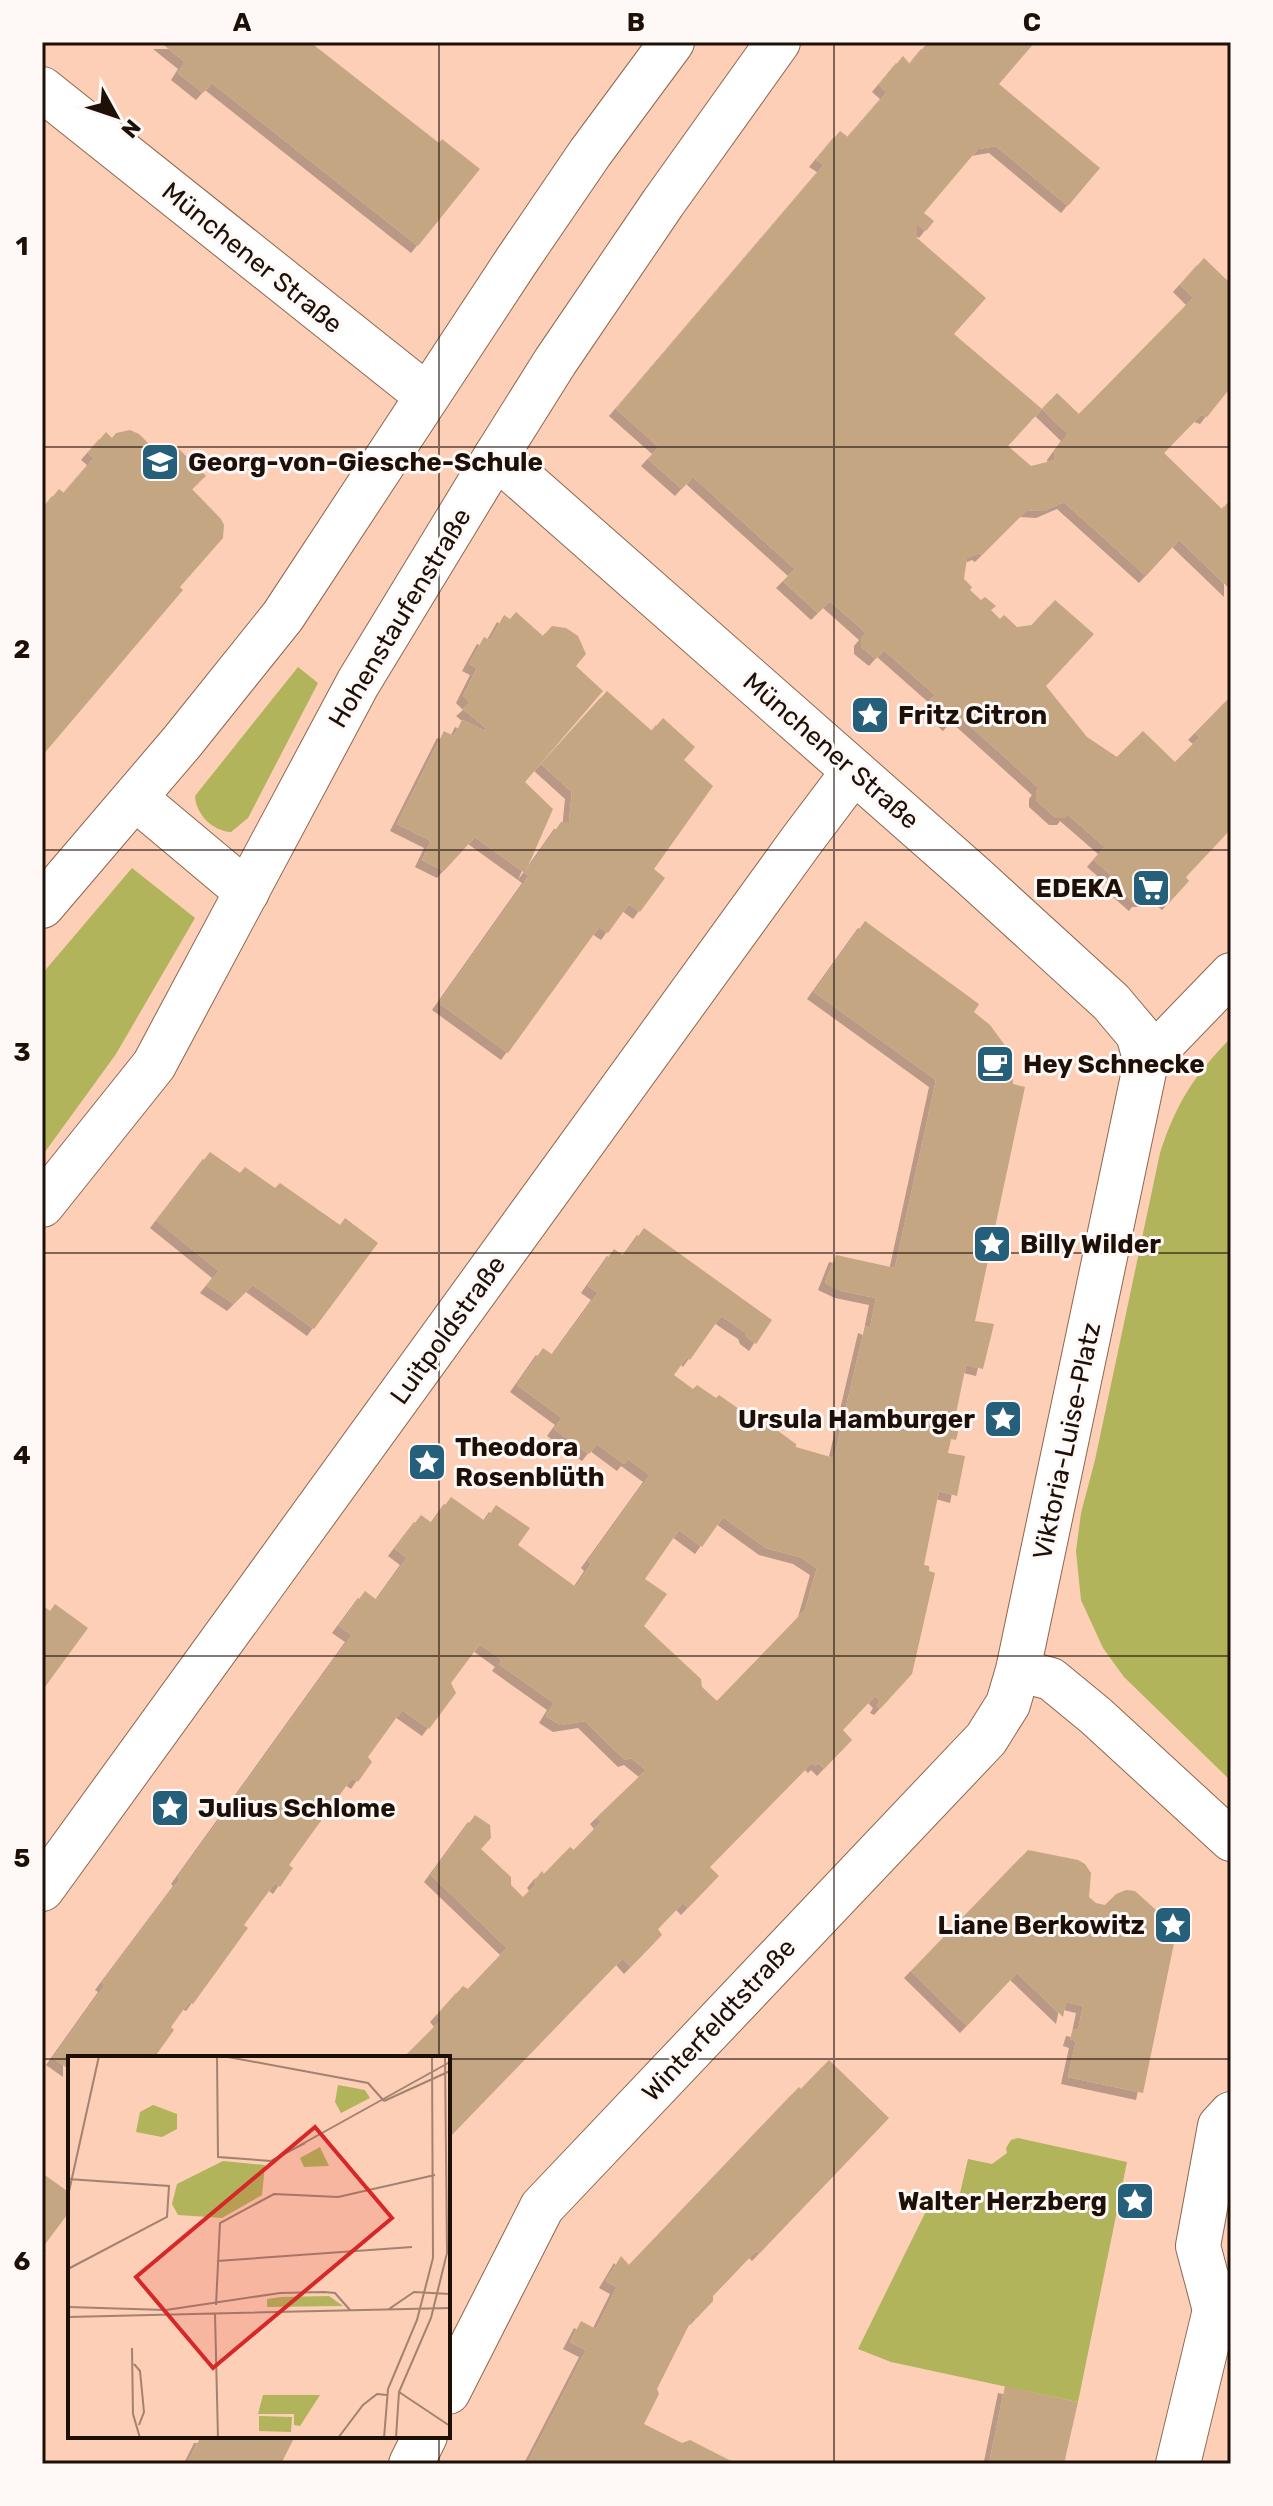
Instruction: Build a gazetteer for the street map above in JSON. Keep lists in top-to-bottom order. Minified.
{"streets":{"street":["Münchener Straße","Hohenstaufenstraße","Luitpoldstraße","Viktoria-Luise-Platz","Winterfeldtstraße"]},"crossings":[["Münchener Straße","Hohenstaufenstraße"],["Münchener Straße","Luitpoldstraße"],["Münchener Straße","Viktoria-Luise-Platz"],["Viktoria-Luise-Platz","Winterfeldtstraße"]],"places":{"school or university":["Georg-von-Giesche-Schule"],"place":["Fritz Citron","Billy Wilder","Ursula Hamburger","Theodora Rosenblüth","Julius Schlome","Liane Berkowitz","Walter Herzberg"],"supermarket":["EDEKA"],"cafe":["Hey Schnecke"]},"north":"bottom right","grid":{"columns":["A","B","C"],"rows":["1","2","3","4","5","6"]}}
